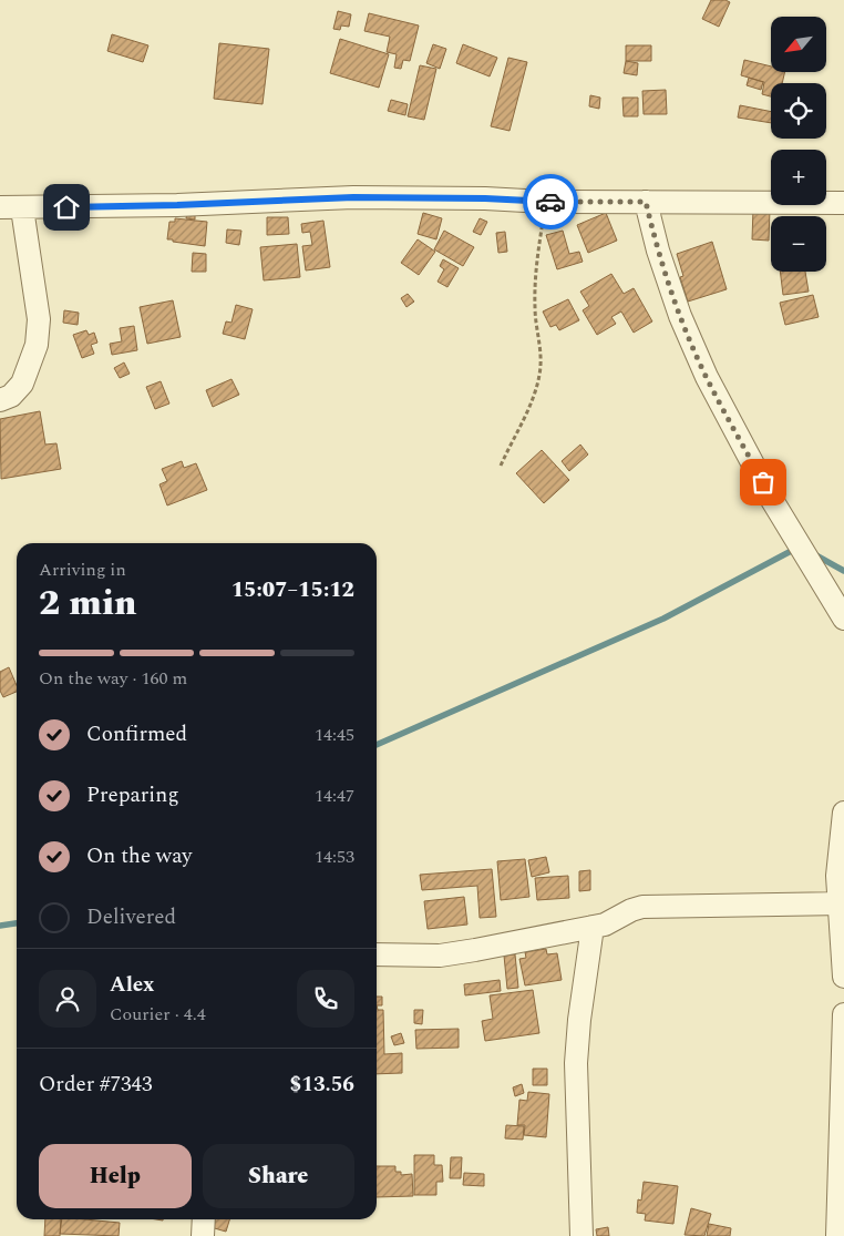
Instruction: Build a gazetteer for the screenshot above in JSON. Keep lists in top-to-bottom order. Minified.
{"north":"bottom left","page":{"map_buttons":["+","−"],"heading":["2 min","Arriving in","15:07–15:12"],"panel":["Alex","Courier · 4.4","Order #7343","$13.56"],"bar":"On the way · 160 m","list":[["Confirmed","14:45"],["Preparing","14:47"],["On the way","14:53"],"Delivered"],"buttons":["Help","Share"]}}
